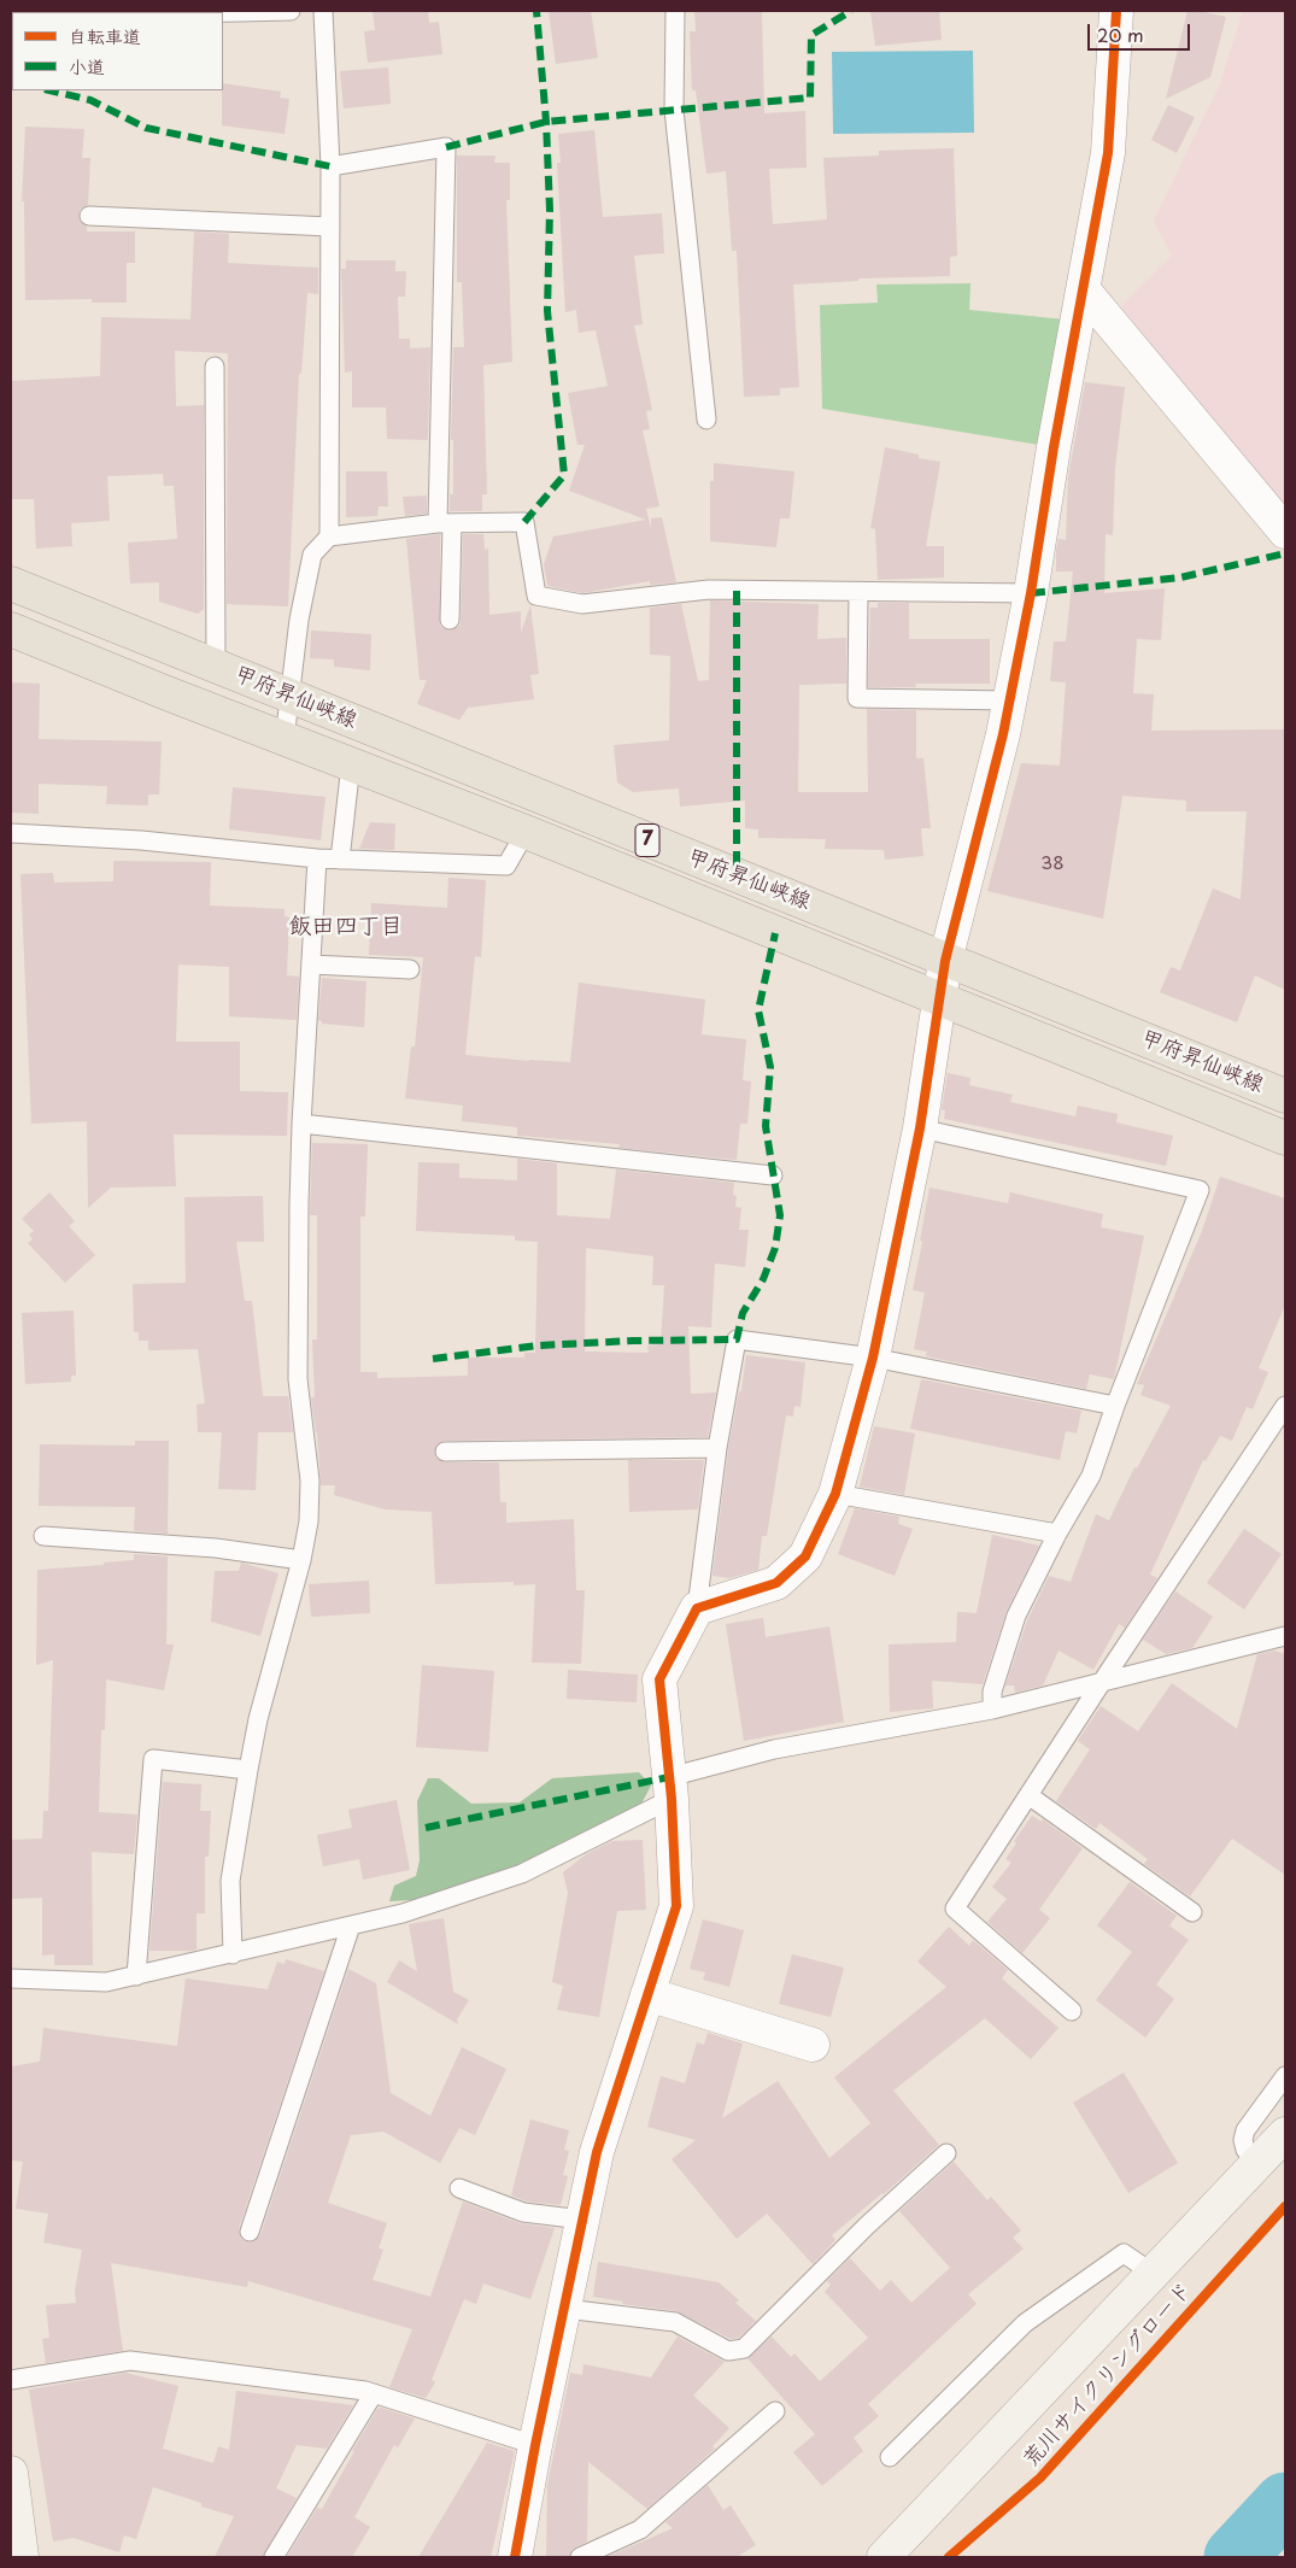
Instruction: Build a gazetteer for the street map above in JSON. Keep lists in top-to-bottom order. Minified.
{"streets":{"main road":["甲府昇仙峡線","7"],"cycle path":["荒川サイクリングロード"]},"districts":["飯田四丁目"],"house_numbers":["38"],"legend":["自転車道","小道"],"scale_bar":"20 m"}
